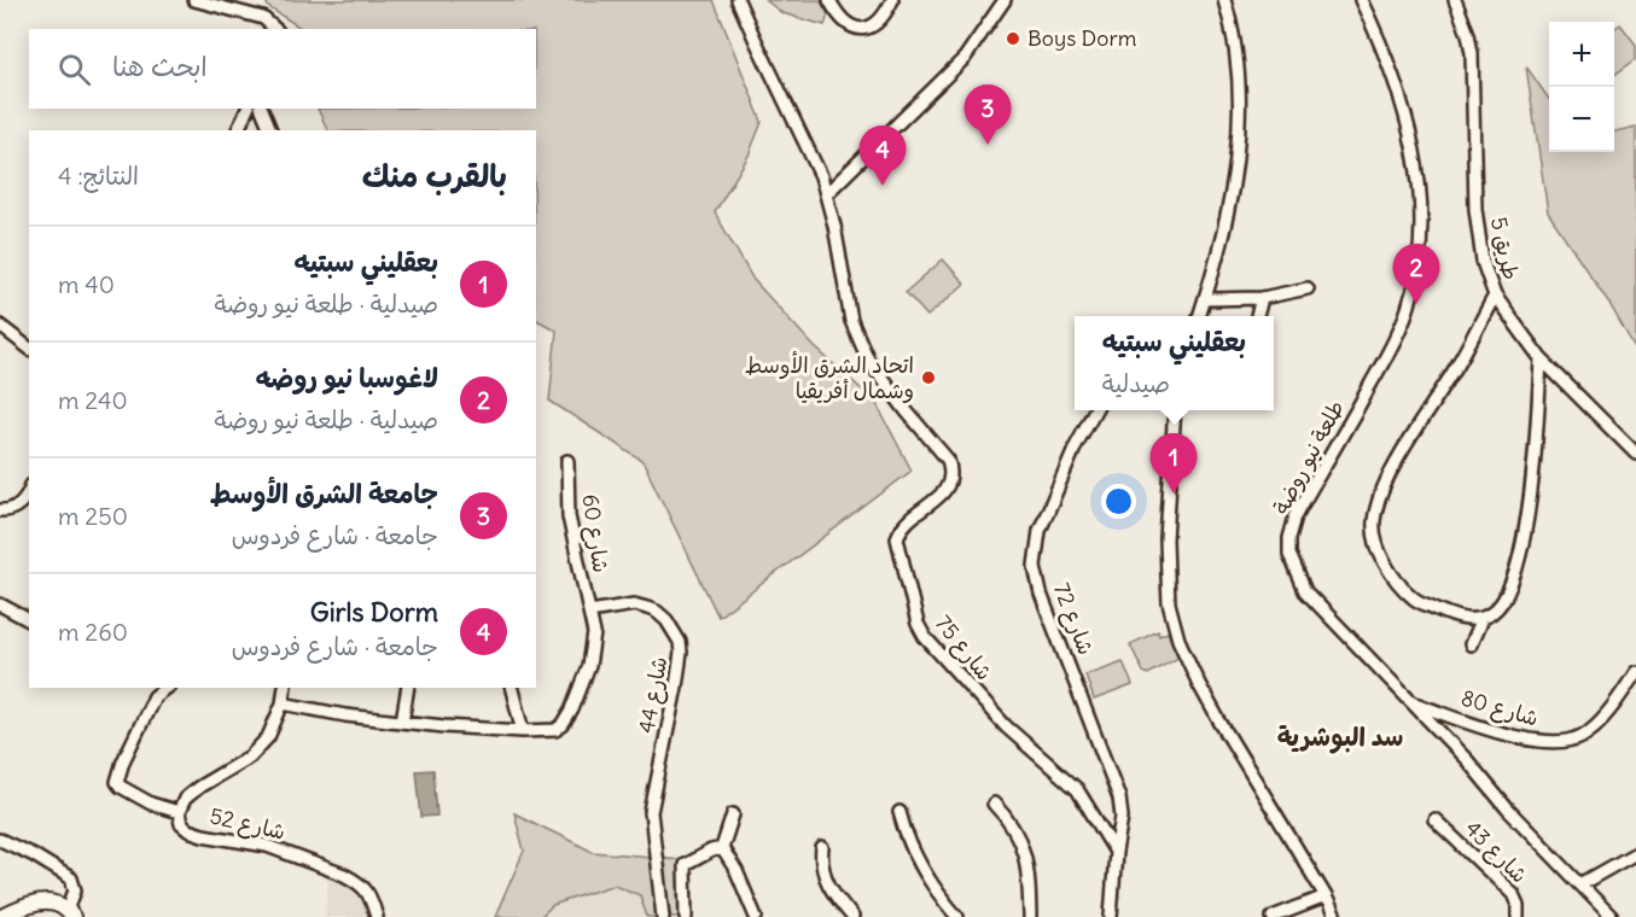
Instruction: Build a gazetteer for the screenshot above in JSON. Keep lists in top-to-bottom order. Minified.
{"streets":{"street":["طريق 5","طلعة نيو روضة","شارع 60","شارع 72","شارع 75","شارع 44","شارع 80","شارع 52","شارع 43"]},"crossings":[["طلعة نيو روضة","شارع 80"],["شارع 60","شارع 44"],["شارع 72","شارع 75"]],"districts":["سد البوشرية"],"places":["Boys Dorm","اتحاد الشرق الأوسط وشمال أفريقيا"],"page":{"map_buttons":["+","−"],"search":"ابحث هنا","pins":["3","4","2","1"],"heading":["بالقرب منك","النتائج: 4"],"list":[{"mark":"1","name":"بعقليني سبتيه","note":"صيدلية · طلعة نيو روضة","value":"40 m"},{"mark":"2","name":"لاغوسبا نيو روضه","note":"صيدلية · طلعة نيو روضة","value":"240 m"},{"mark":"3","name":"جامعة الشرق الأوسط","note":"جامعة · شارع فردوس","value":"250 m"},{"mark":"4","name":"Girls Dorm","note":"جامعة · شارع فردوس","value":"260 m"}],"popup":["بعقليني سبتيه","صيدلية"]}}
